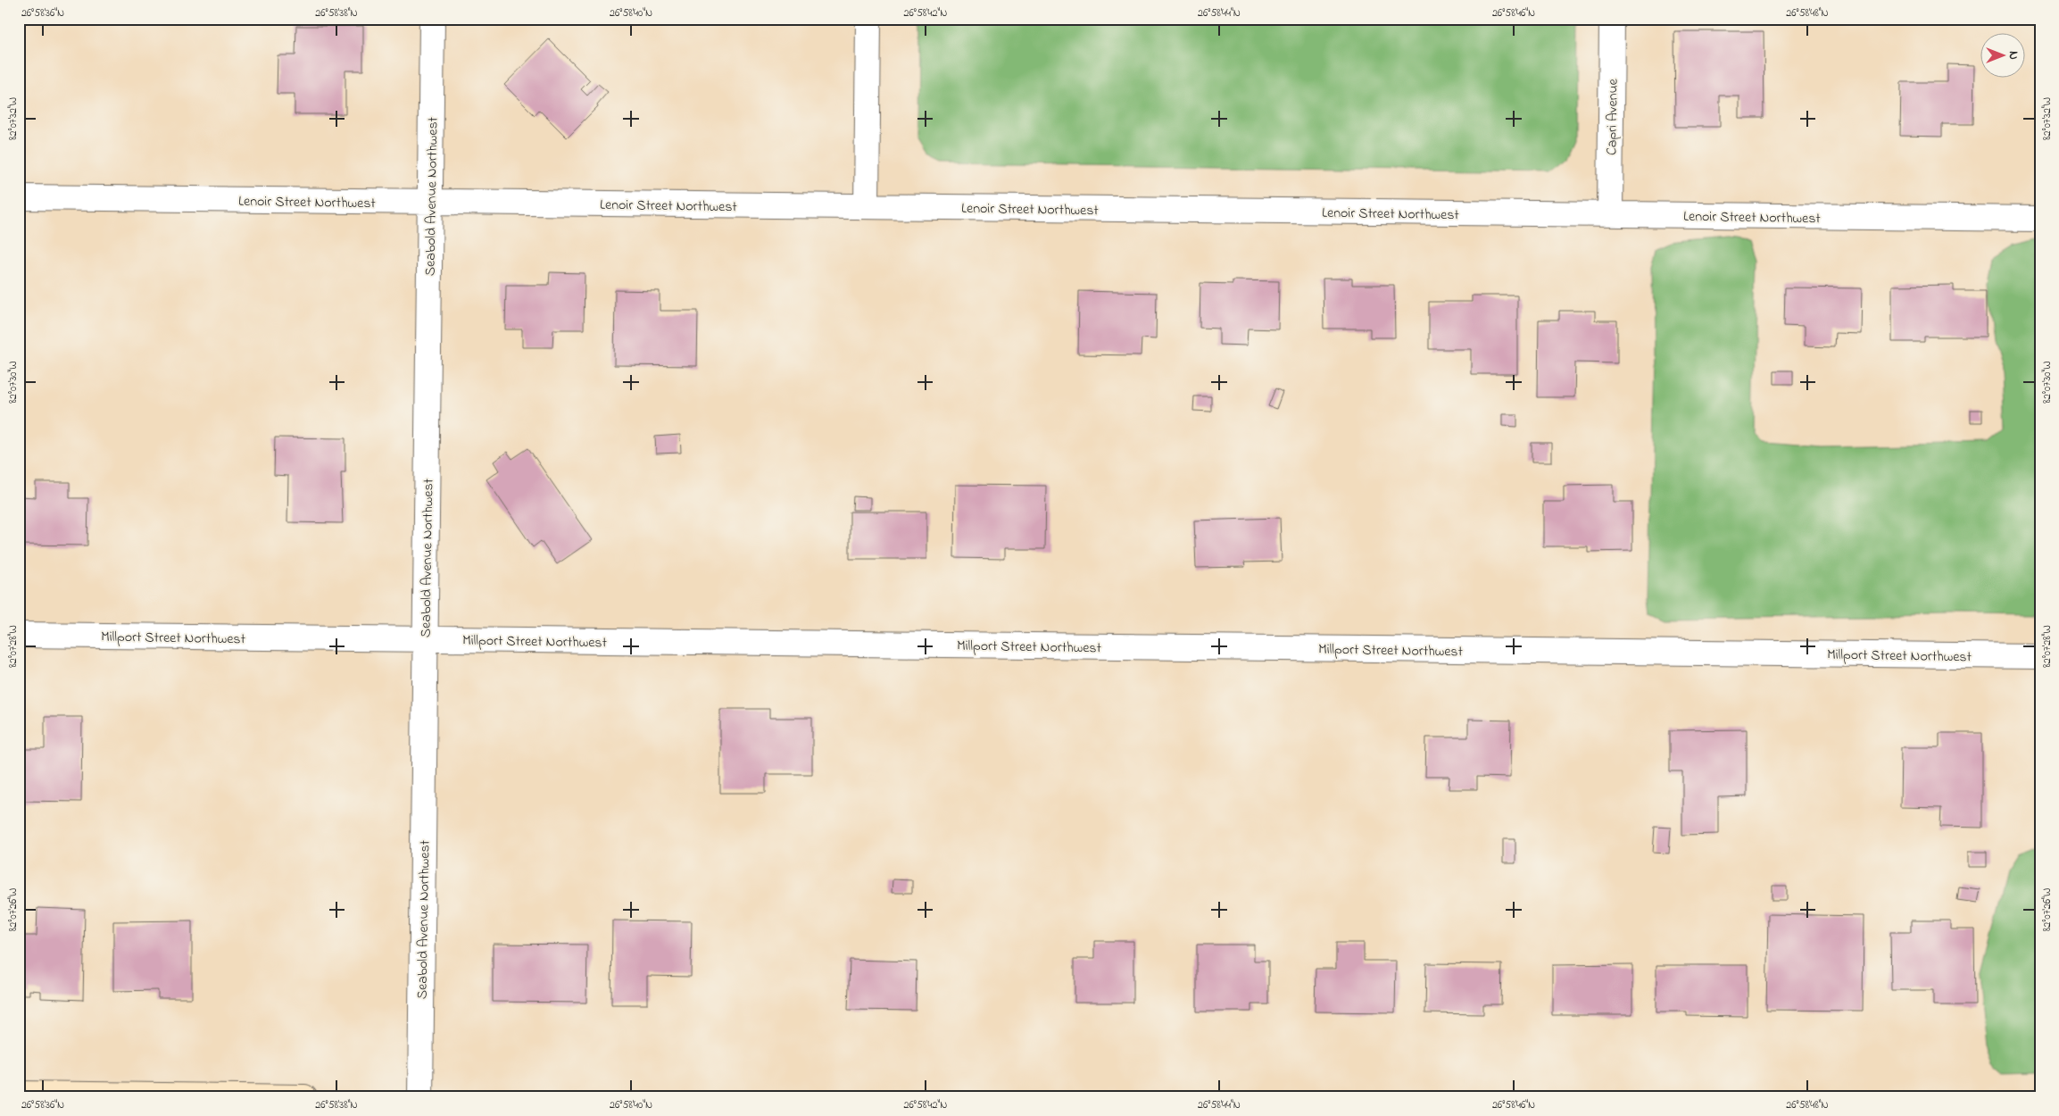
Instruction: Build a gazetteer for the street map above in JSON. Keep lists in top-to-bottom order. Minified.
{"streets":{"street":["Capri Avenue","Seabold Avenue Northwest","Lenoir Street Northwest","Millport Street Northwest"]},"crossings":[["Capri Avenue","Lenoir Street Northwest"],["Seabold Avenue Northwest","Lenoir Street Northwest"],["Seabold Avenue Northwest","Millport Street Northwest"]],"north":"right","coordinates":["26°58'36\"N","26°58'38\"N","26°58'40\"N","26°58'42\"N","26°58'44\"N","26°58'46\"N","26°58'48\"N","82°07'32\"W","82°07'30\"W","82°07'28\"W","82°07'26\"W"]}
